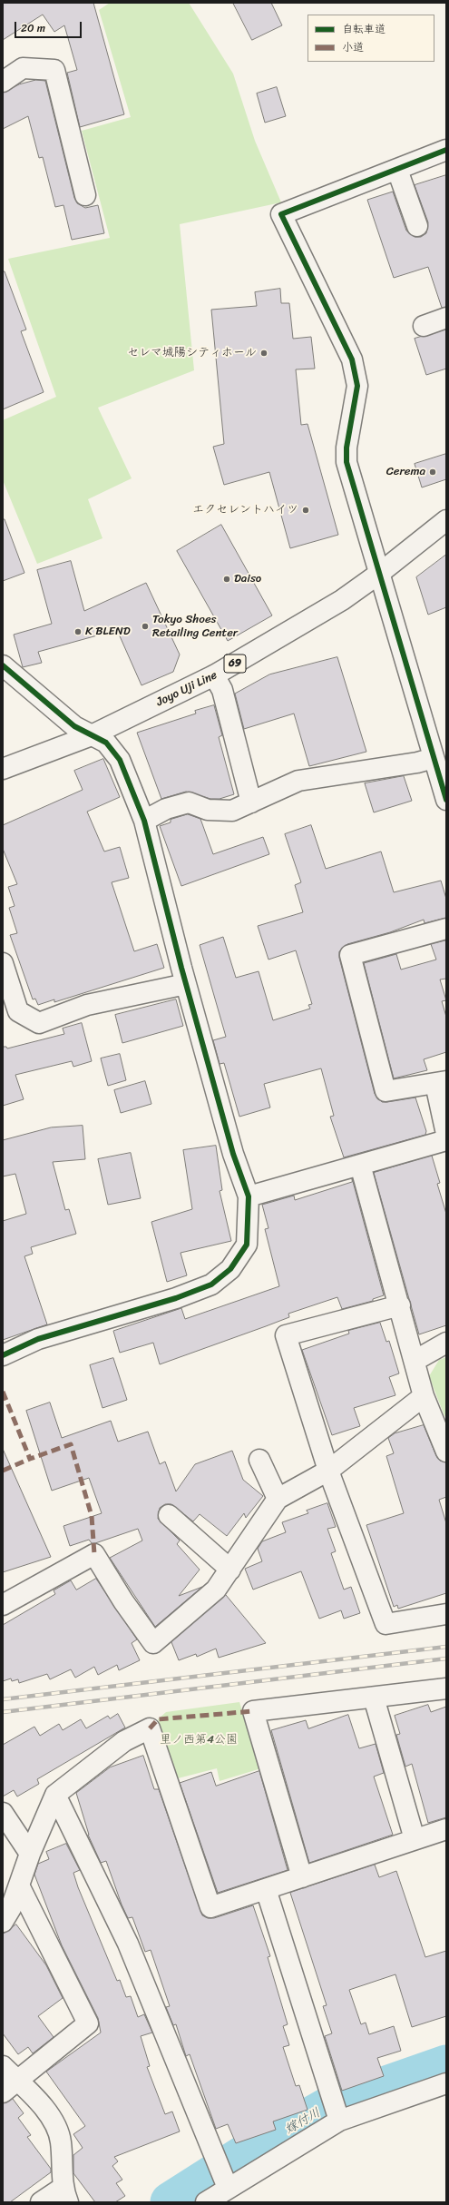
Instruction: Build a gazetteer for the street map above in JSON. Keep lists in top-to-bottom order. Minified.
{"streets":{"street":["69","Joyo Uji Line"]},"water":["嫁付川"],"parks":["里ノ西第4公園"],"places":["セレマ城陽シティホール","Cerema","エクセレントハイツ","Daiso","Tokyo Shoes Retailing Center","K BLEND"],"legend":["自転車道","小道"],"scale_bar":"20 m"}
